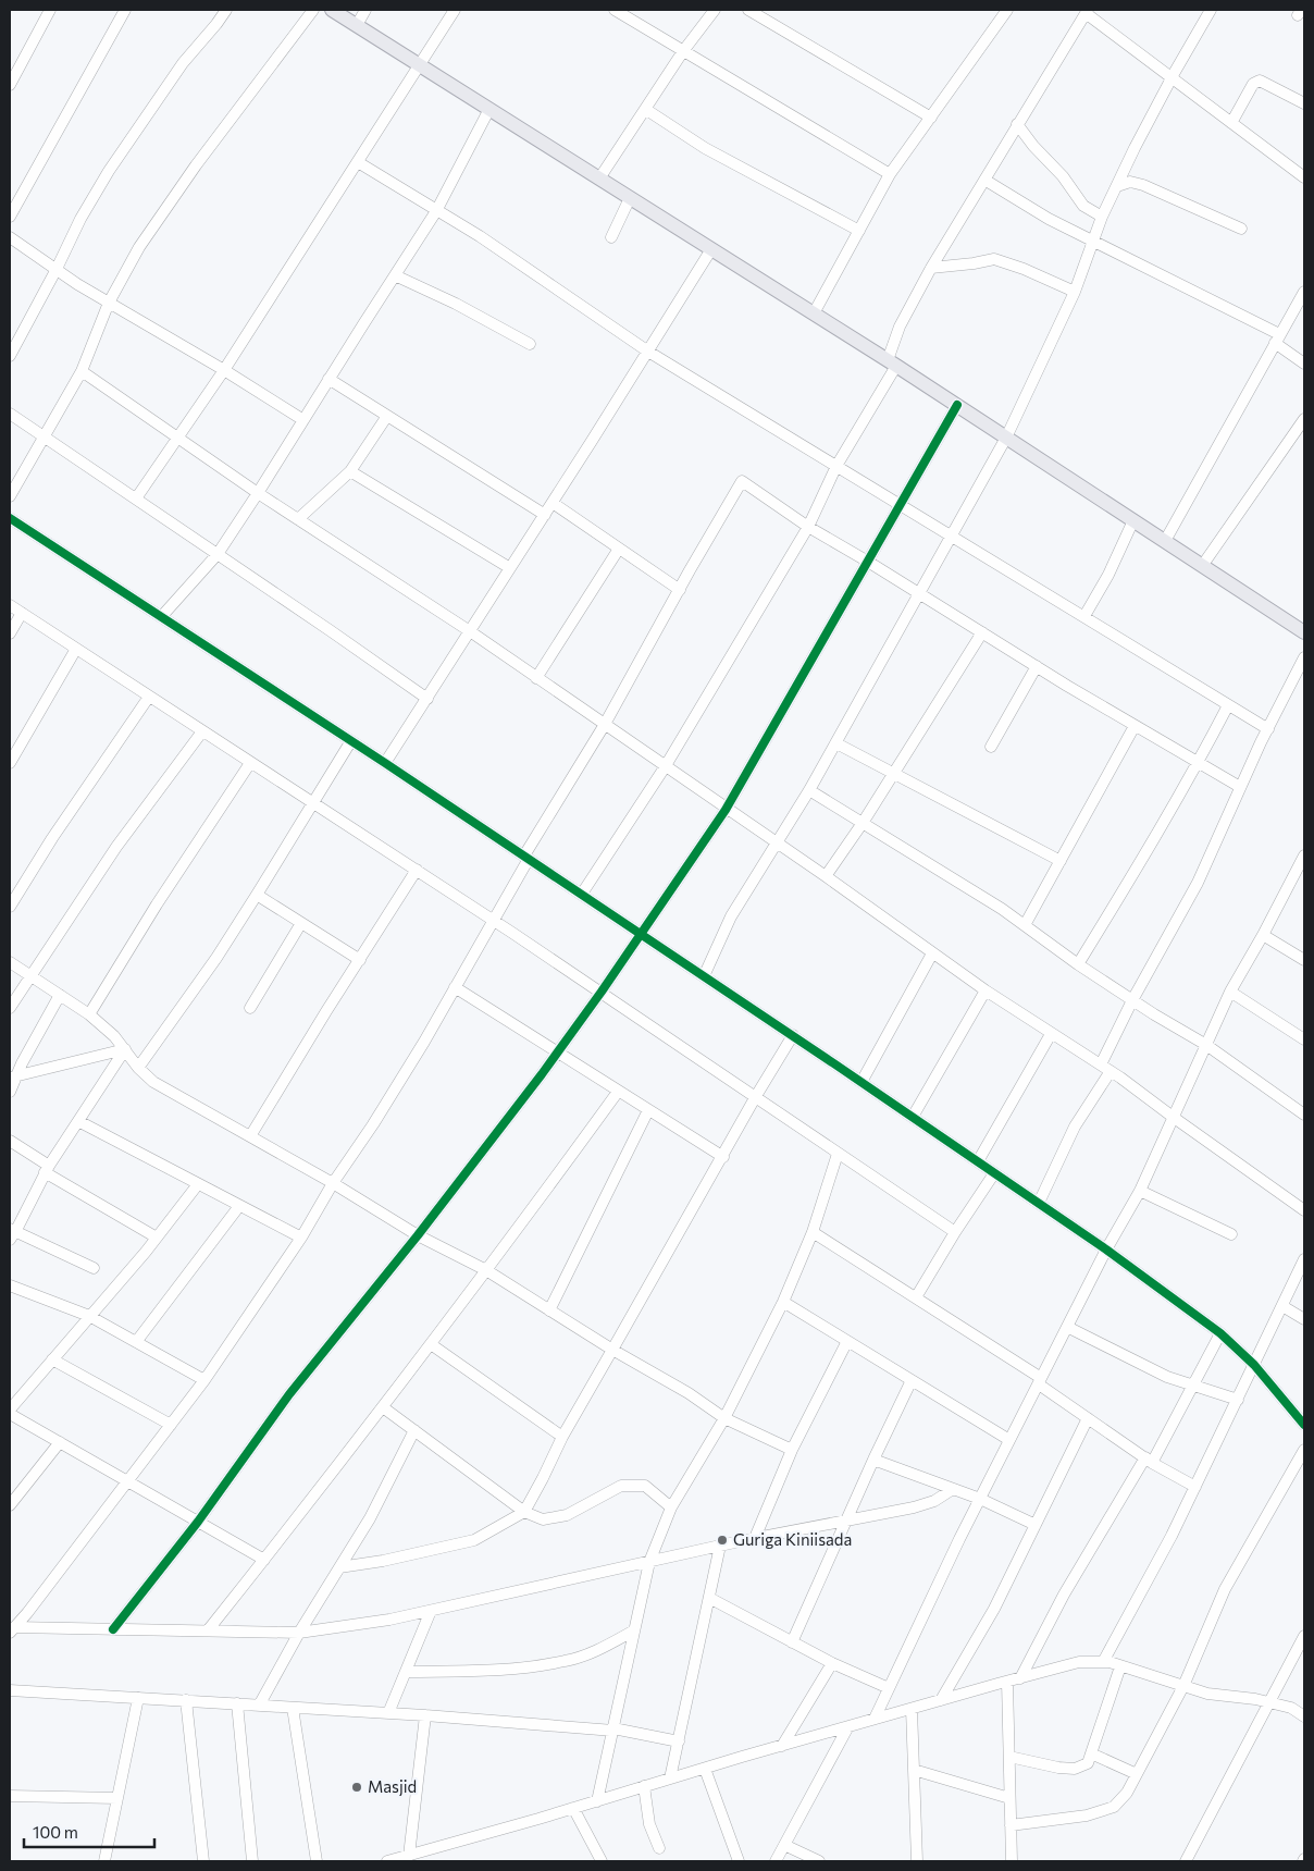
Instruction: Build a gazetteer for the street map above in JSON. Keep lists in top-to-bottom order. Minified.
{"places":["Guriga Kiniisada","Masjid"],"scale_bar":"100 m"}
